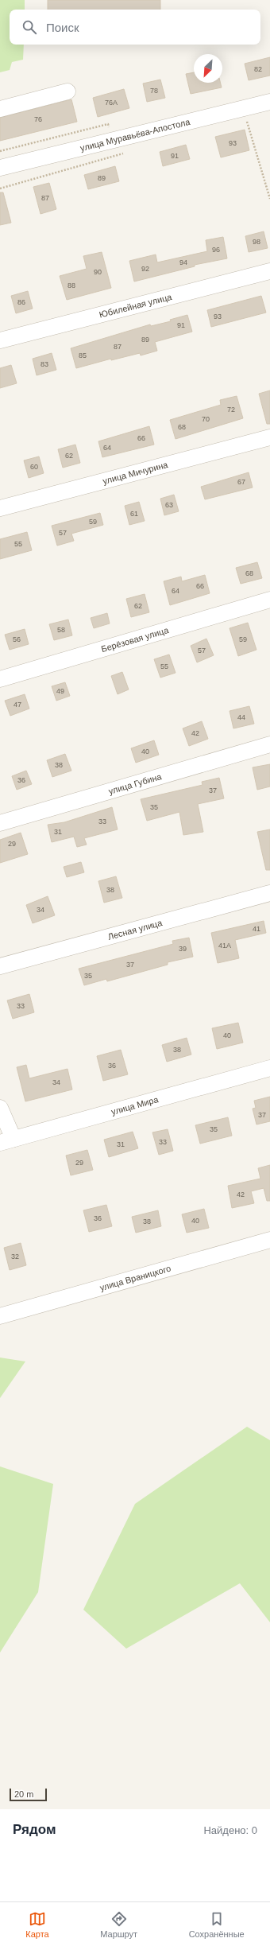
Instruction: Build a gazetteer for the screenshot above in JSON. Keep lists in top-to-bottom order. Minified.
{"streets":{"street":["улица Муравьёва-Апостола","Юбилейная улица","улица Мичурина","Берёзовая улица","улица Губина","Лесная улица","улица Мира","улица Враницкого"]},"house_numbers":["82","78","76А","76","93","91","89","87","98","96","94","92","90","88","86","93","91","89","87","85","83","72","70","68","66","64","62","60","67","63","61","59","57","55","68","66","64","62","58","56","59","57","55","49","47","44","42","40","38","36","37","35","33","31","29","38","34","41","41А","39","37","35","33","40","38","36","34","37","35","33","31","29","42","36","40","38","32"],"scale_bar":"20 m","north":"bottom left","page":{"search":"Поиск","scale":"20 m","heading":["Рядом","Найдено: 0"],"nav":["Карта","Маршрут","Сохранённые"]}}
